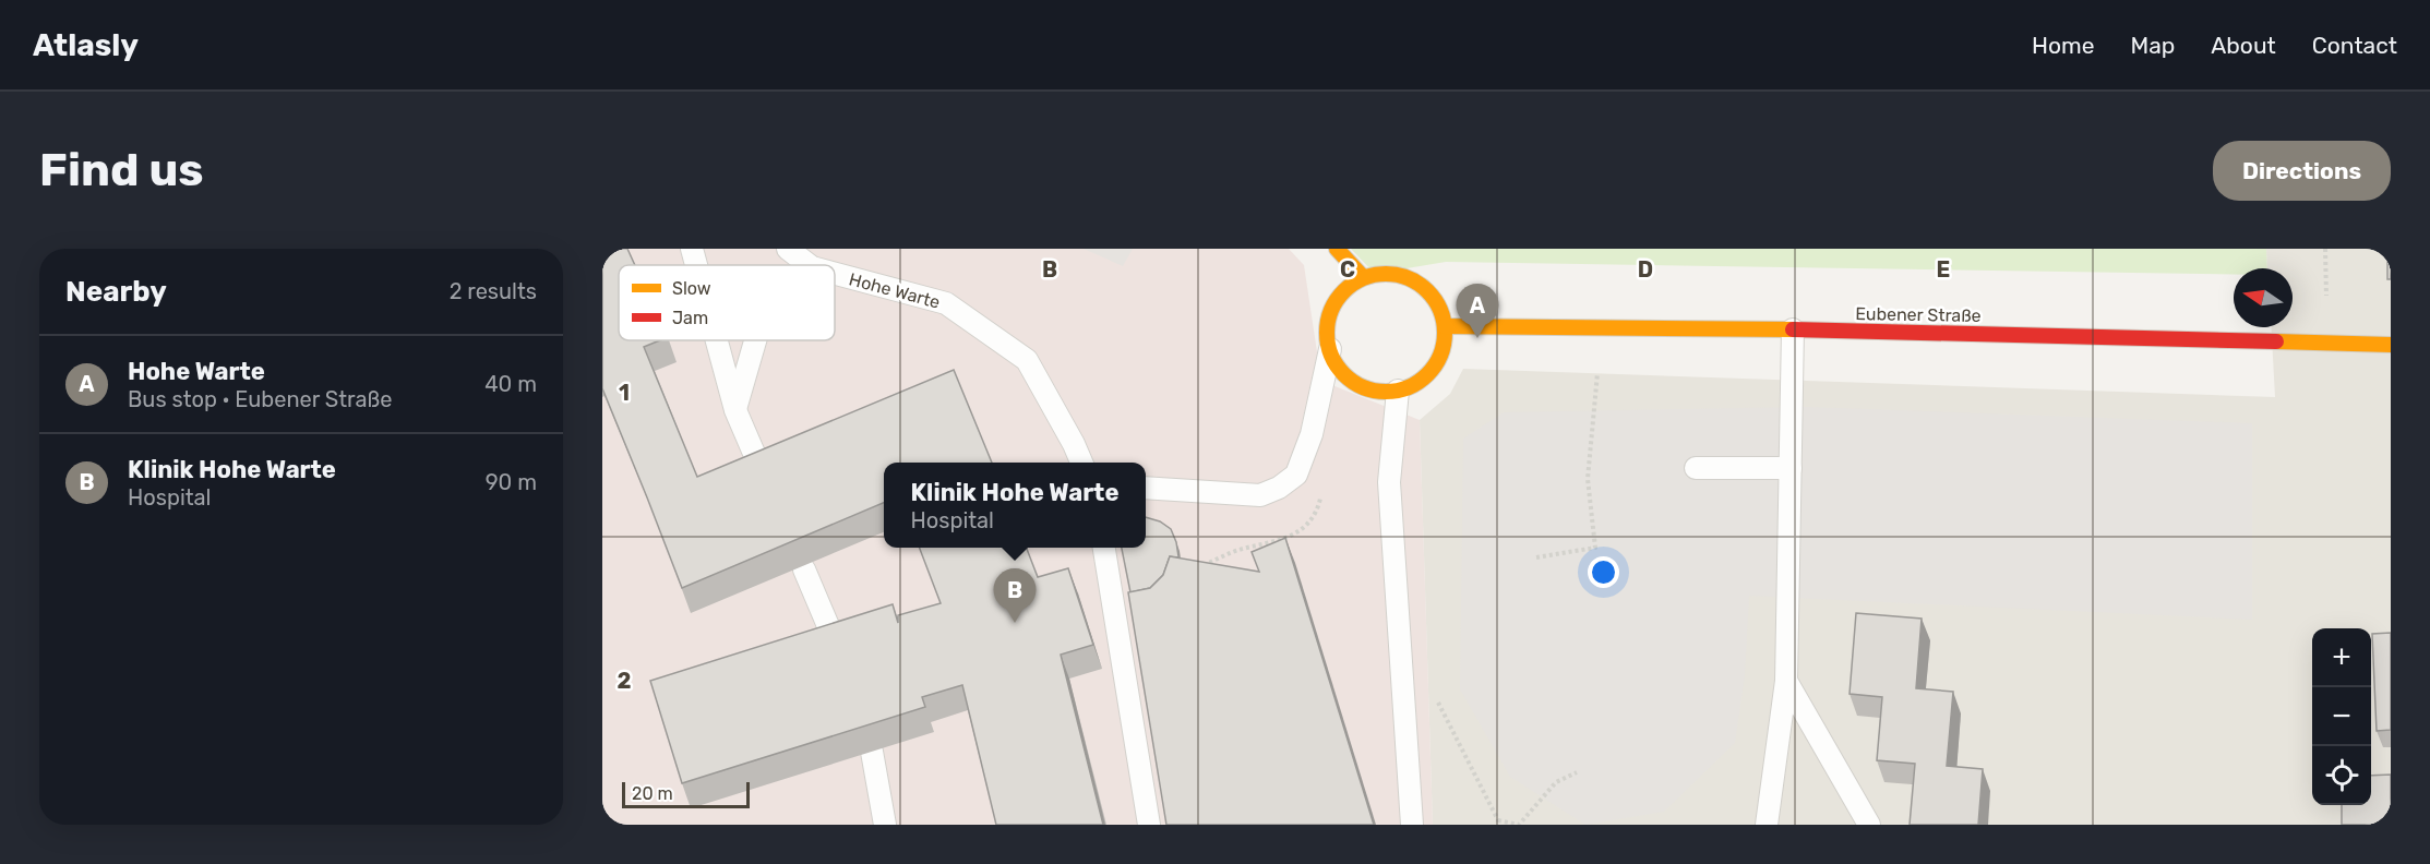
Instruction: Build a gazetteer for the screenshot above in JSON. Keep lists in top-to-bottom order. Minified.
{"streets":{"street":["Eubener Straße"],"lane":["Hohe Warte"]},"legend":["Slow","Jam"],"scale_bar":"20 m","north":"left","page":{"header":"Atlasly","nav":["Home","Map","About","Contact"],"buttons":"Directions","title":"Find us","heading":["Nearby","2 results"],"pins":["A","B"],"list":[{"mark":"A","name":"Hohe Warte","note":"Bus stop · Eubener Straße","value":"40 m"},{"mark":"B","name":"Klinik Hohe Warte","note":"Hospital","value":"90 m"}],"popup":["Klinik Hohe Warte","Hospital"],"map_buttons":["+","−"],"scale":"20 m"},"grid":{"columns":["B","C","D","E"],"rows":["1","2"]}}
